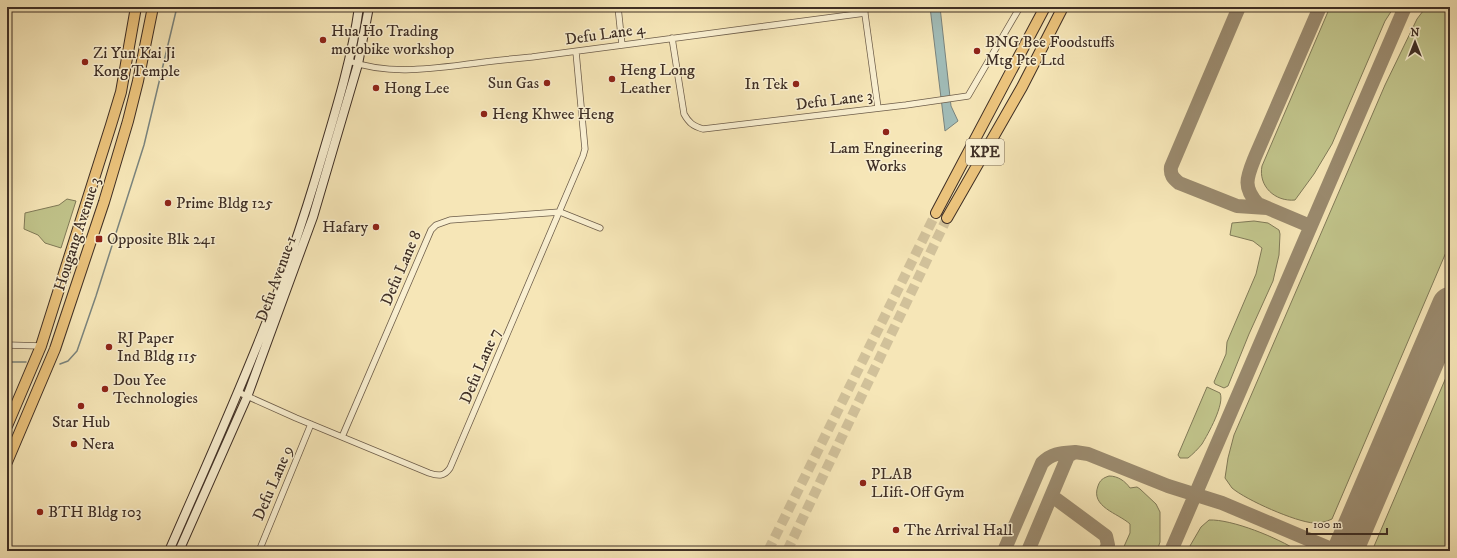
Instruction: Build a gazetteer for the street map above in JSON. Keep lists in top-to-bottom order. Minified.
{"streets":{"highway":["KPE","Hougang Avenue 3"],"main road":["Defu Avenue 1"],"street":["Defu Lane 4","Defu Lane 3","Defu Lane 8","Defu Lane 7","Defu Lane 9"]},"crossings":[["Defu Lane 4","Defu Lane 3"],["Defu Lane 4","Defu Avenue 1"],["Defu Lane 4","Defu Lane 7"],["Defu Lane 8","Defu Lane 7"],["Defu Avenue 1","Defu Lane 7"],["Defu Lane 7","Defu Lane 9"]],"places":{"other":["Hua Ho Trading motobike workshop","BNG Bee Foodstuffs Mtg Pte Ltd","Zi Yun Kai Ji Kong Temple","Heng Long Leather","Sun Gas","In Tek","Hong Lee","Heng Khwee Heng","Lam Engineering Works","Prime Bldg 125","Hafary","RJ Paper Ind Bldg 115","Dou Yee Technologies","Star Hub","Nera","PLAB LIift-Off Gym","BTH Bldg 103","The Arrival Hall"],"transit":["Opposite Blk 241"]},"scale_bar":"100 m","north":"top"}
